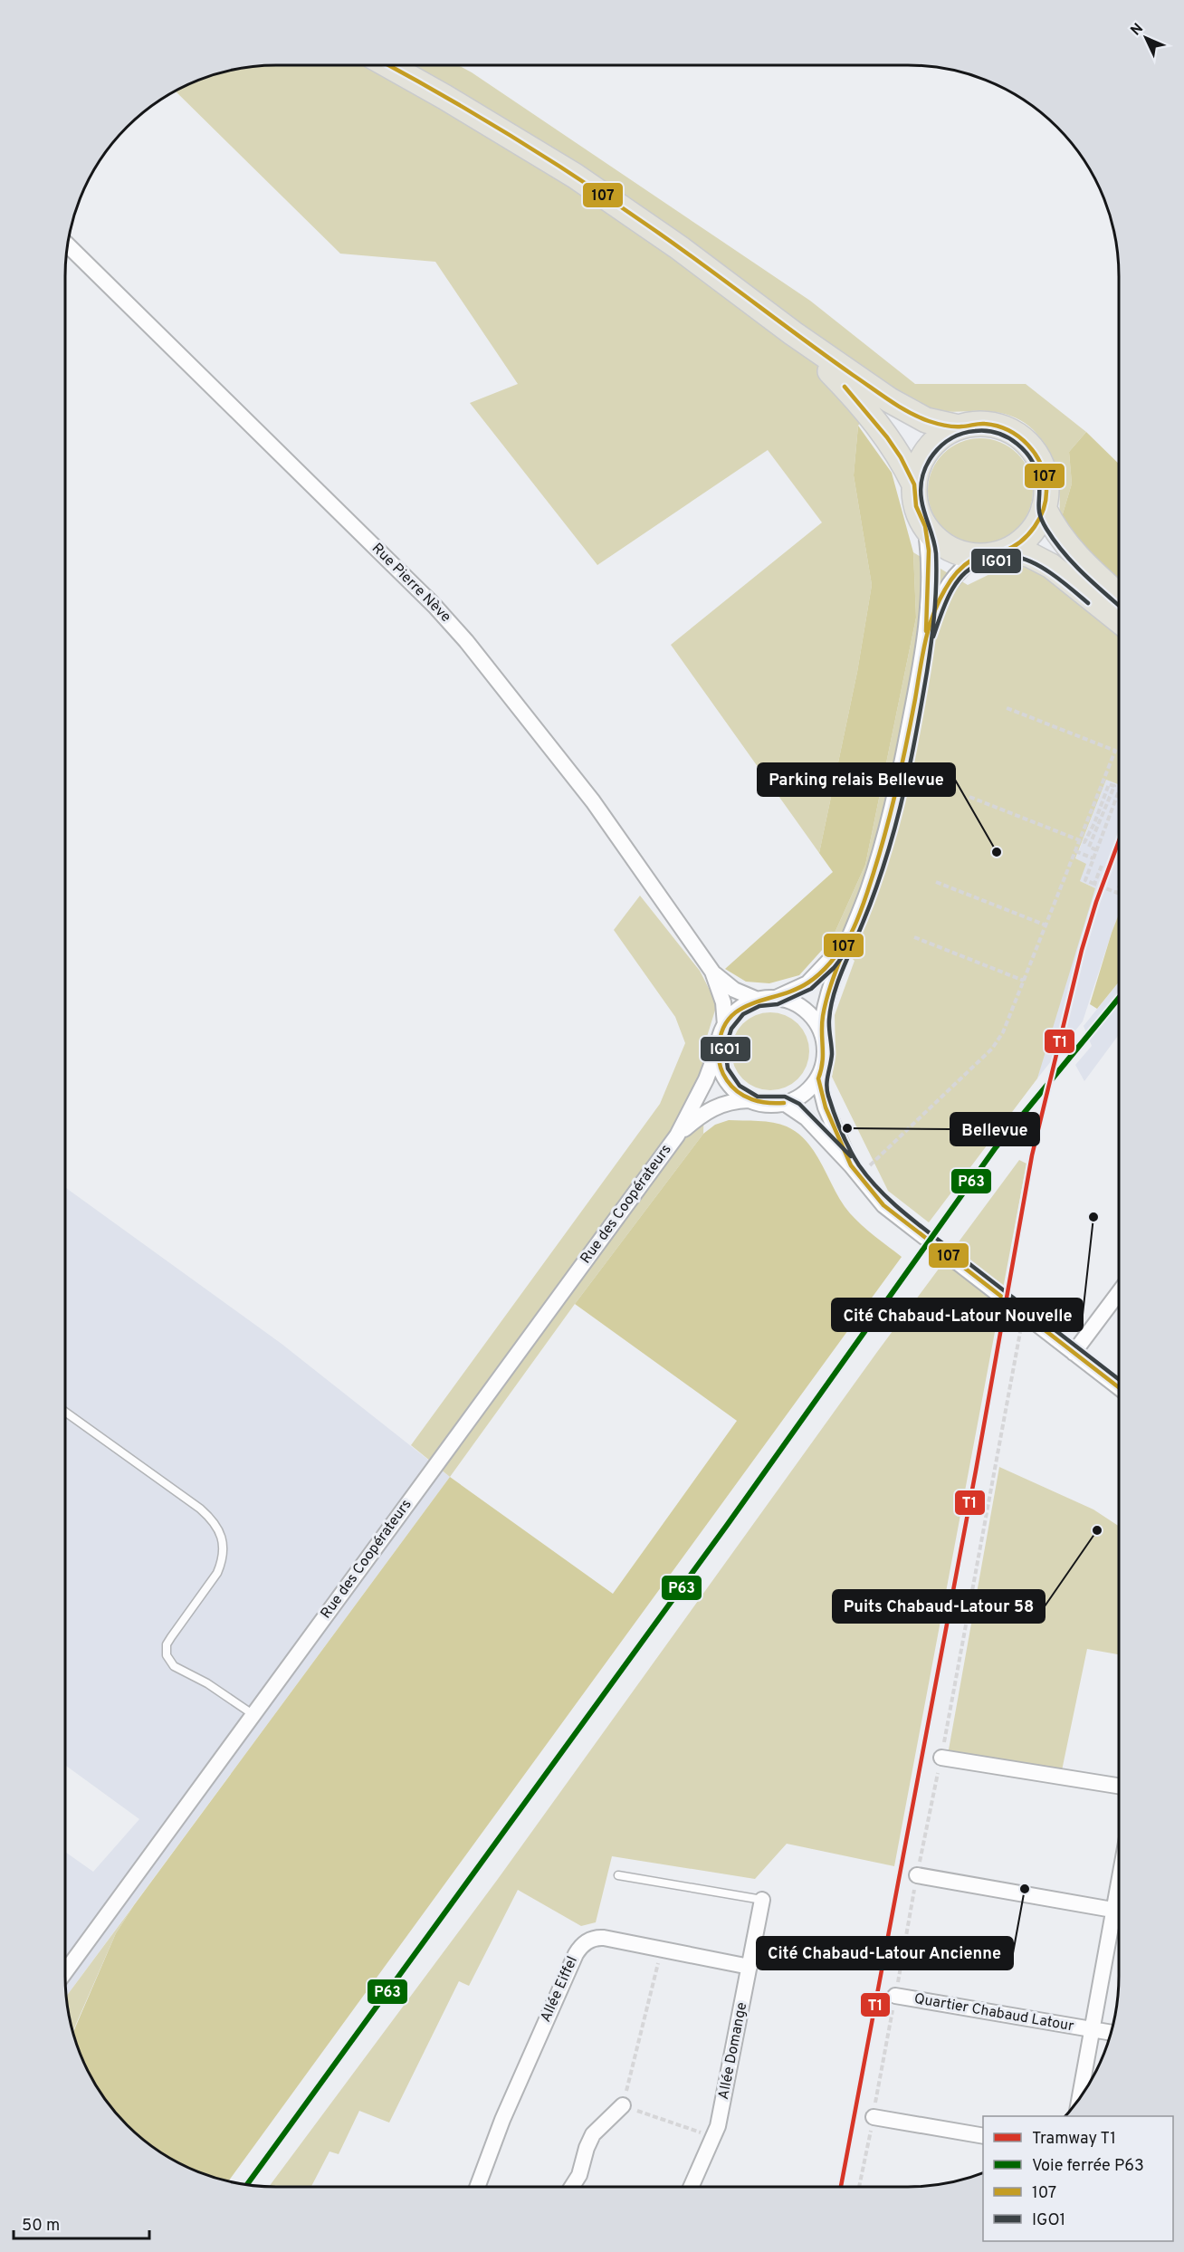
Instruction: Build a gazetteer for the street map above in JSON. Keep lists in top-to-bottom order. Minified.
{"streets":{"street":["Rue Pierre Nève","Rue des Coopérateurs","Allée Eiffel","Quartier Chabaud Latour","Allée Domange"]},"crossings":[["Rue Pierre Nève","Rue des Coopérateurs"],["Allée Eiffel","Allée Domange"]],"places":["Parking relais Bellevue","Bellevue","Cité Chabaud-Latour Nouvelle","Puits Chabaud-Latour 58","Cité Chabaud-Latour Ancienne"],"lines":["transit line 107","transit line IGO1","tram line T1","rail line P63"],"legend":["Tramway T1","Voie ferrée P63","107","IGO1"],"scale_bar":"50 m","north":"top left"}
